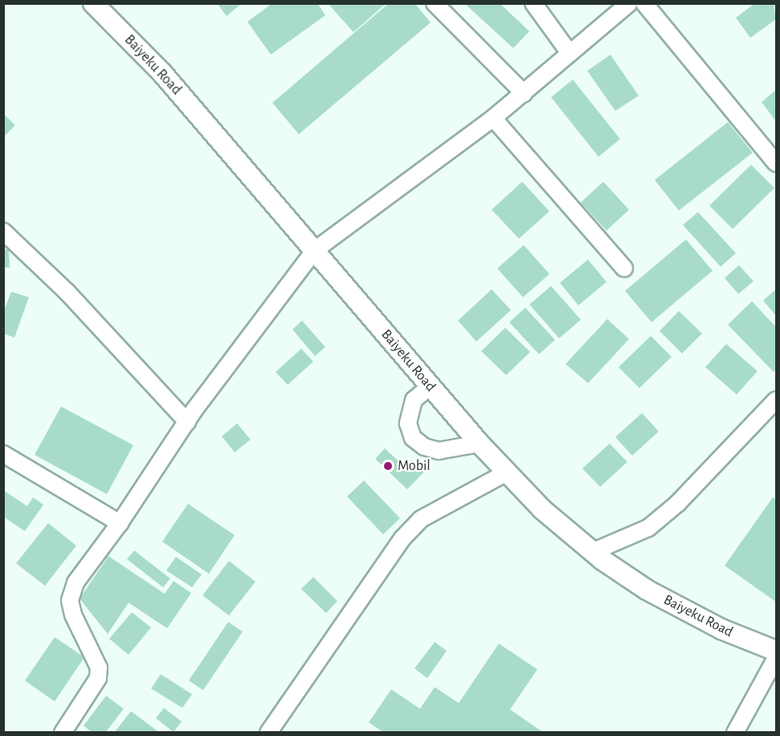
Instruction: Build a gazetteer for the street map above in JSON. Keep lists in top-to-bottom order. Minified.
{"streets":{"main road":["Baiyeku Road"]},"places":["Mobil"]}
